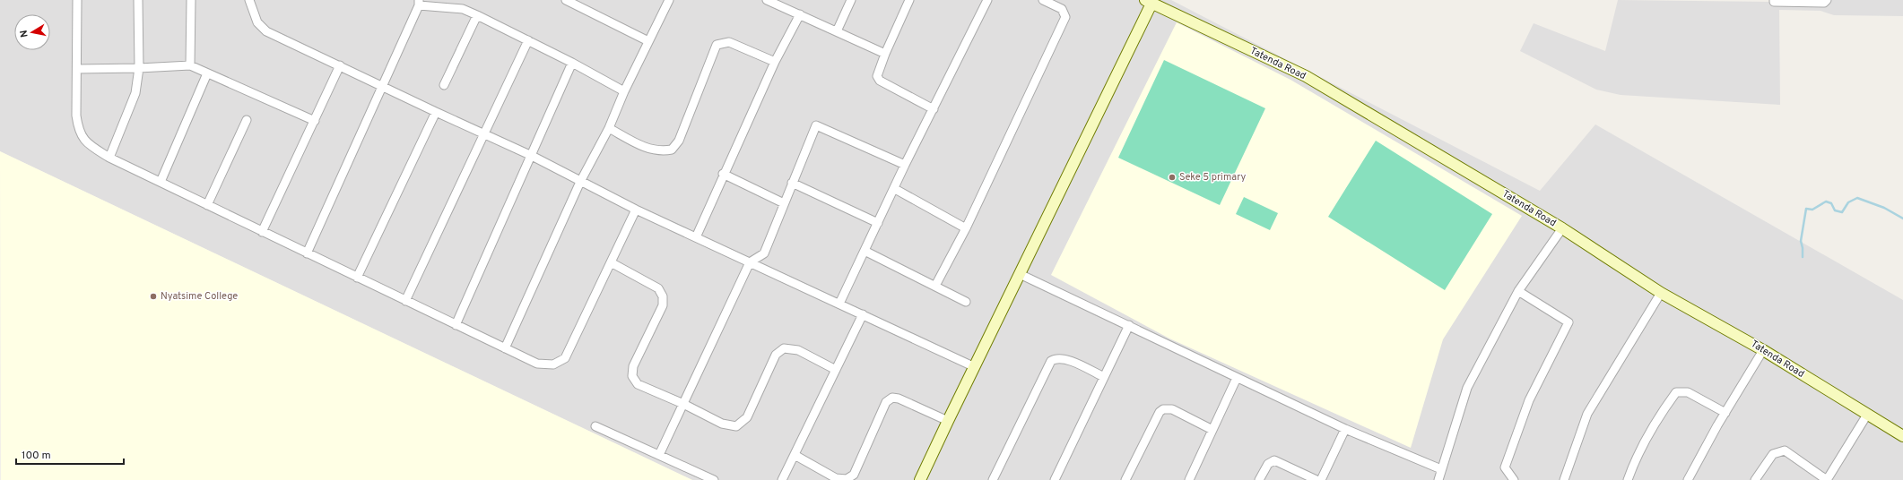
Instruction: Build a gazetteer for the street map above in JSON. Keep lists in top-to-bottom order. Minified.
{"streets":{"street":["Tatenda Road"]},"places":["Seke 5 primary","Nyatsime College"],"scale_bar":"100 m","north":"left"}
